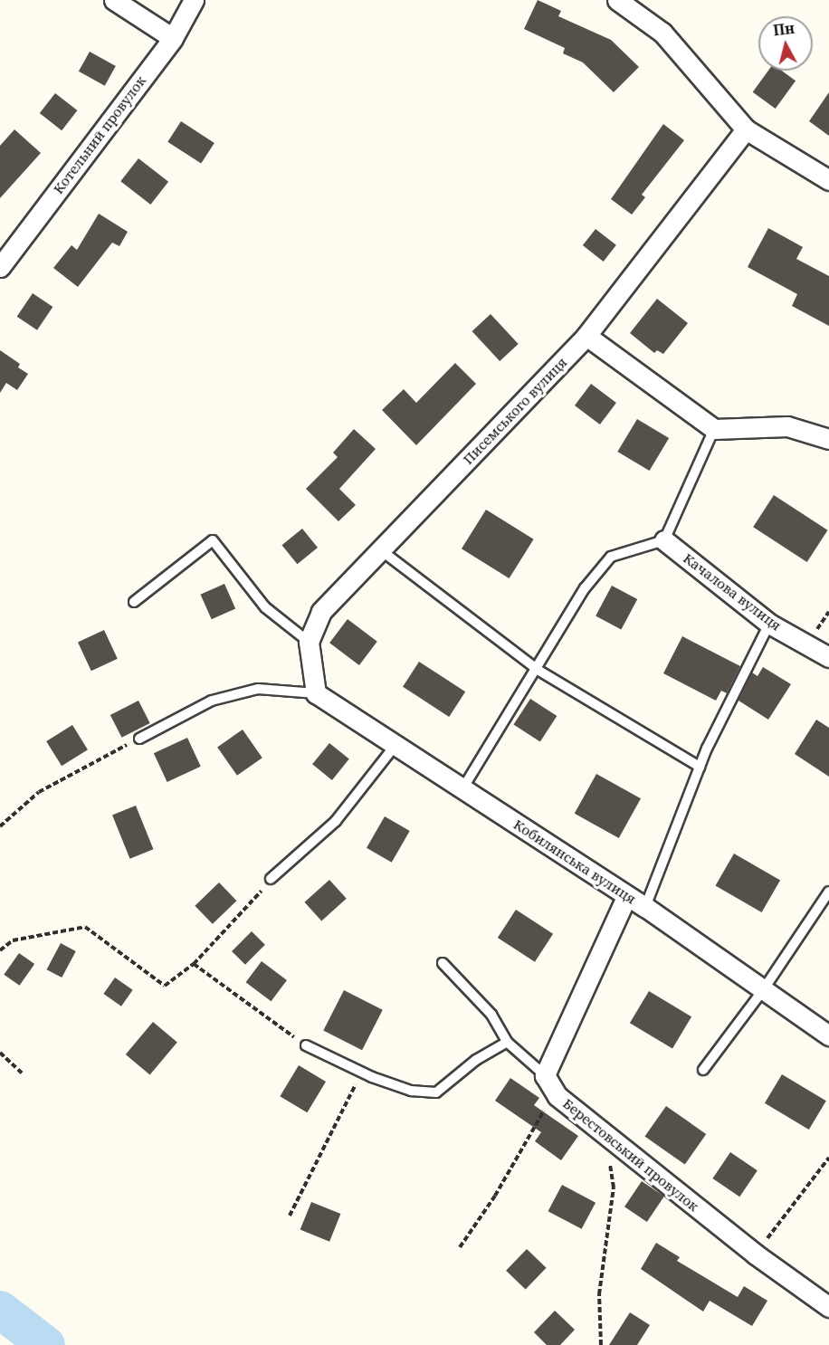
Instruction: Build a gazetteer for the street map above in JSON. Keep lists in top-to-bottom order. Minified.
{"streets":{"street":["Котельний провулок","Писемського вулиця","Качалова вулиця","Кобилянська вулиця","Берестовський провулок"]},"north":"top"}
